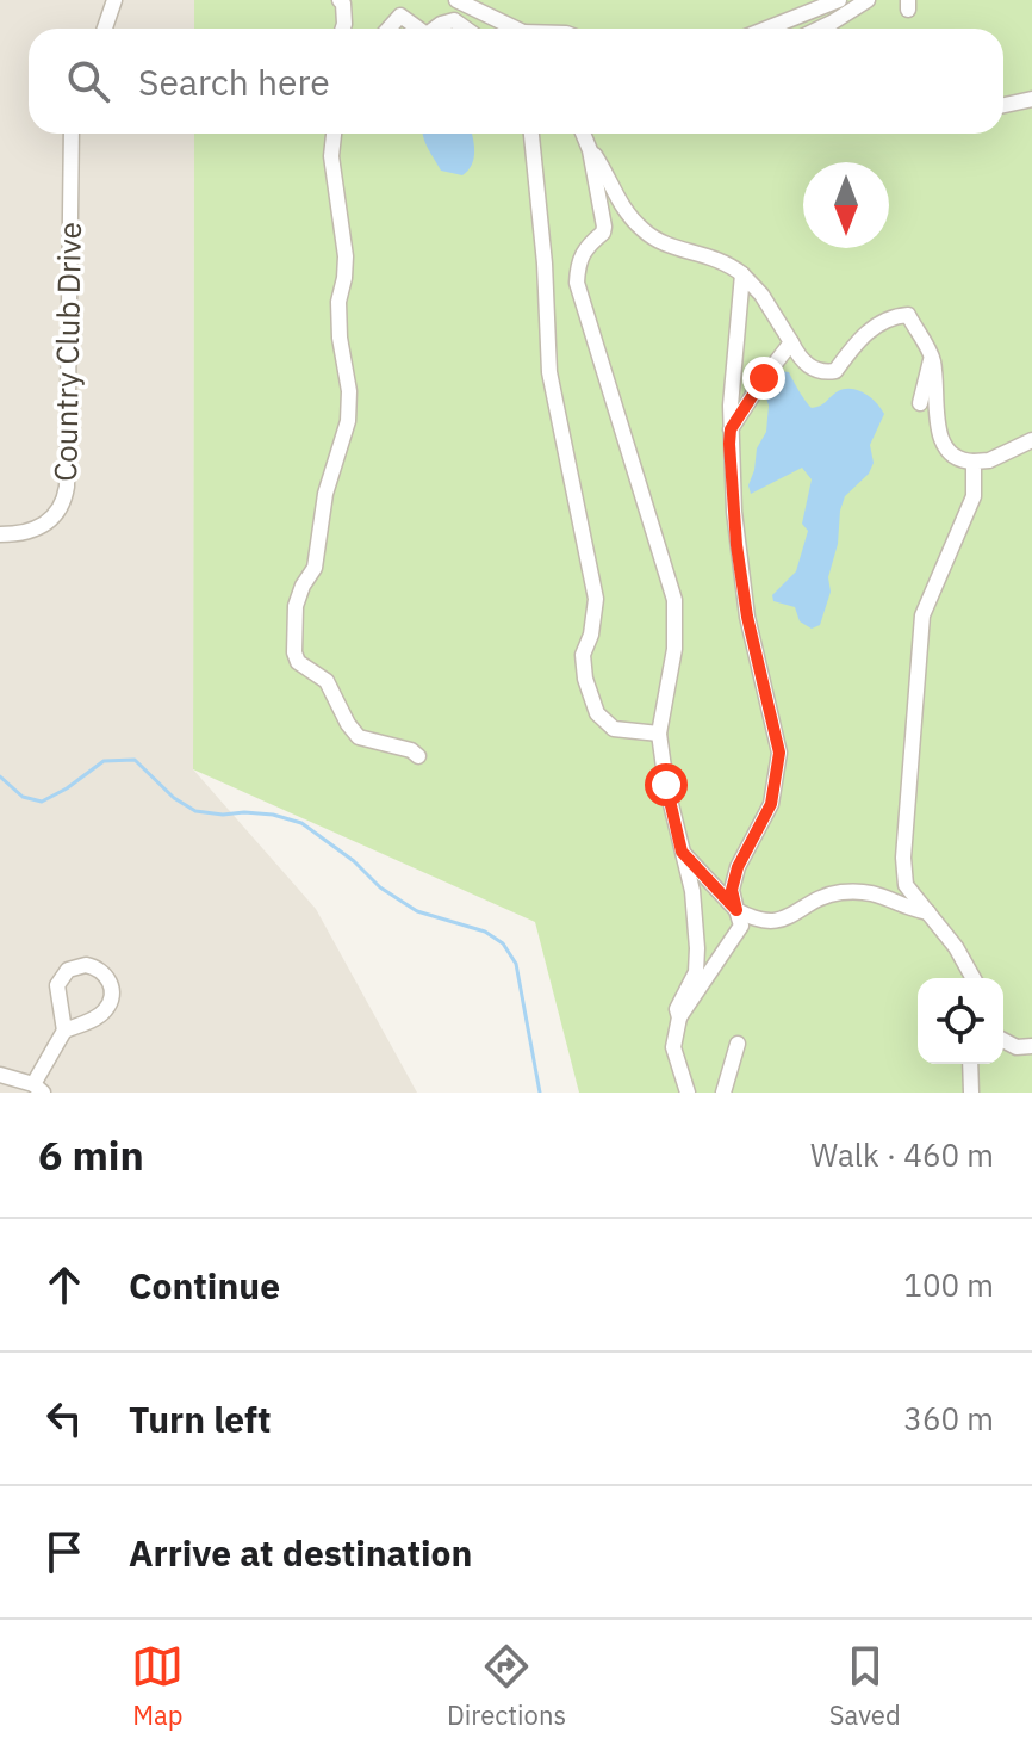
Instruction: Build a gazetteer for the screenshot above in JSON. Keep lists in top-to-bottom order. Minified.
{"streets":{"street":["Country Club Drive"]},"north":"bottom","page":{"search":"Search here","heading":["6 min","Walk · 460 m"],"list":[["Continue","100 m"],["Turn left","360 m"],"Arrive at destination"],"nav":["Map","Directions","Saved"]}}
